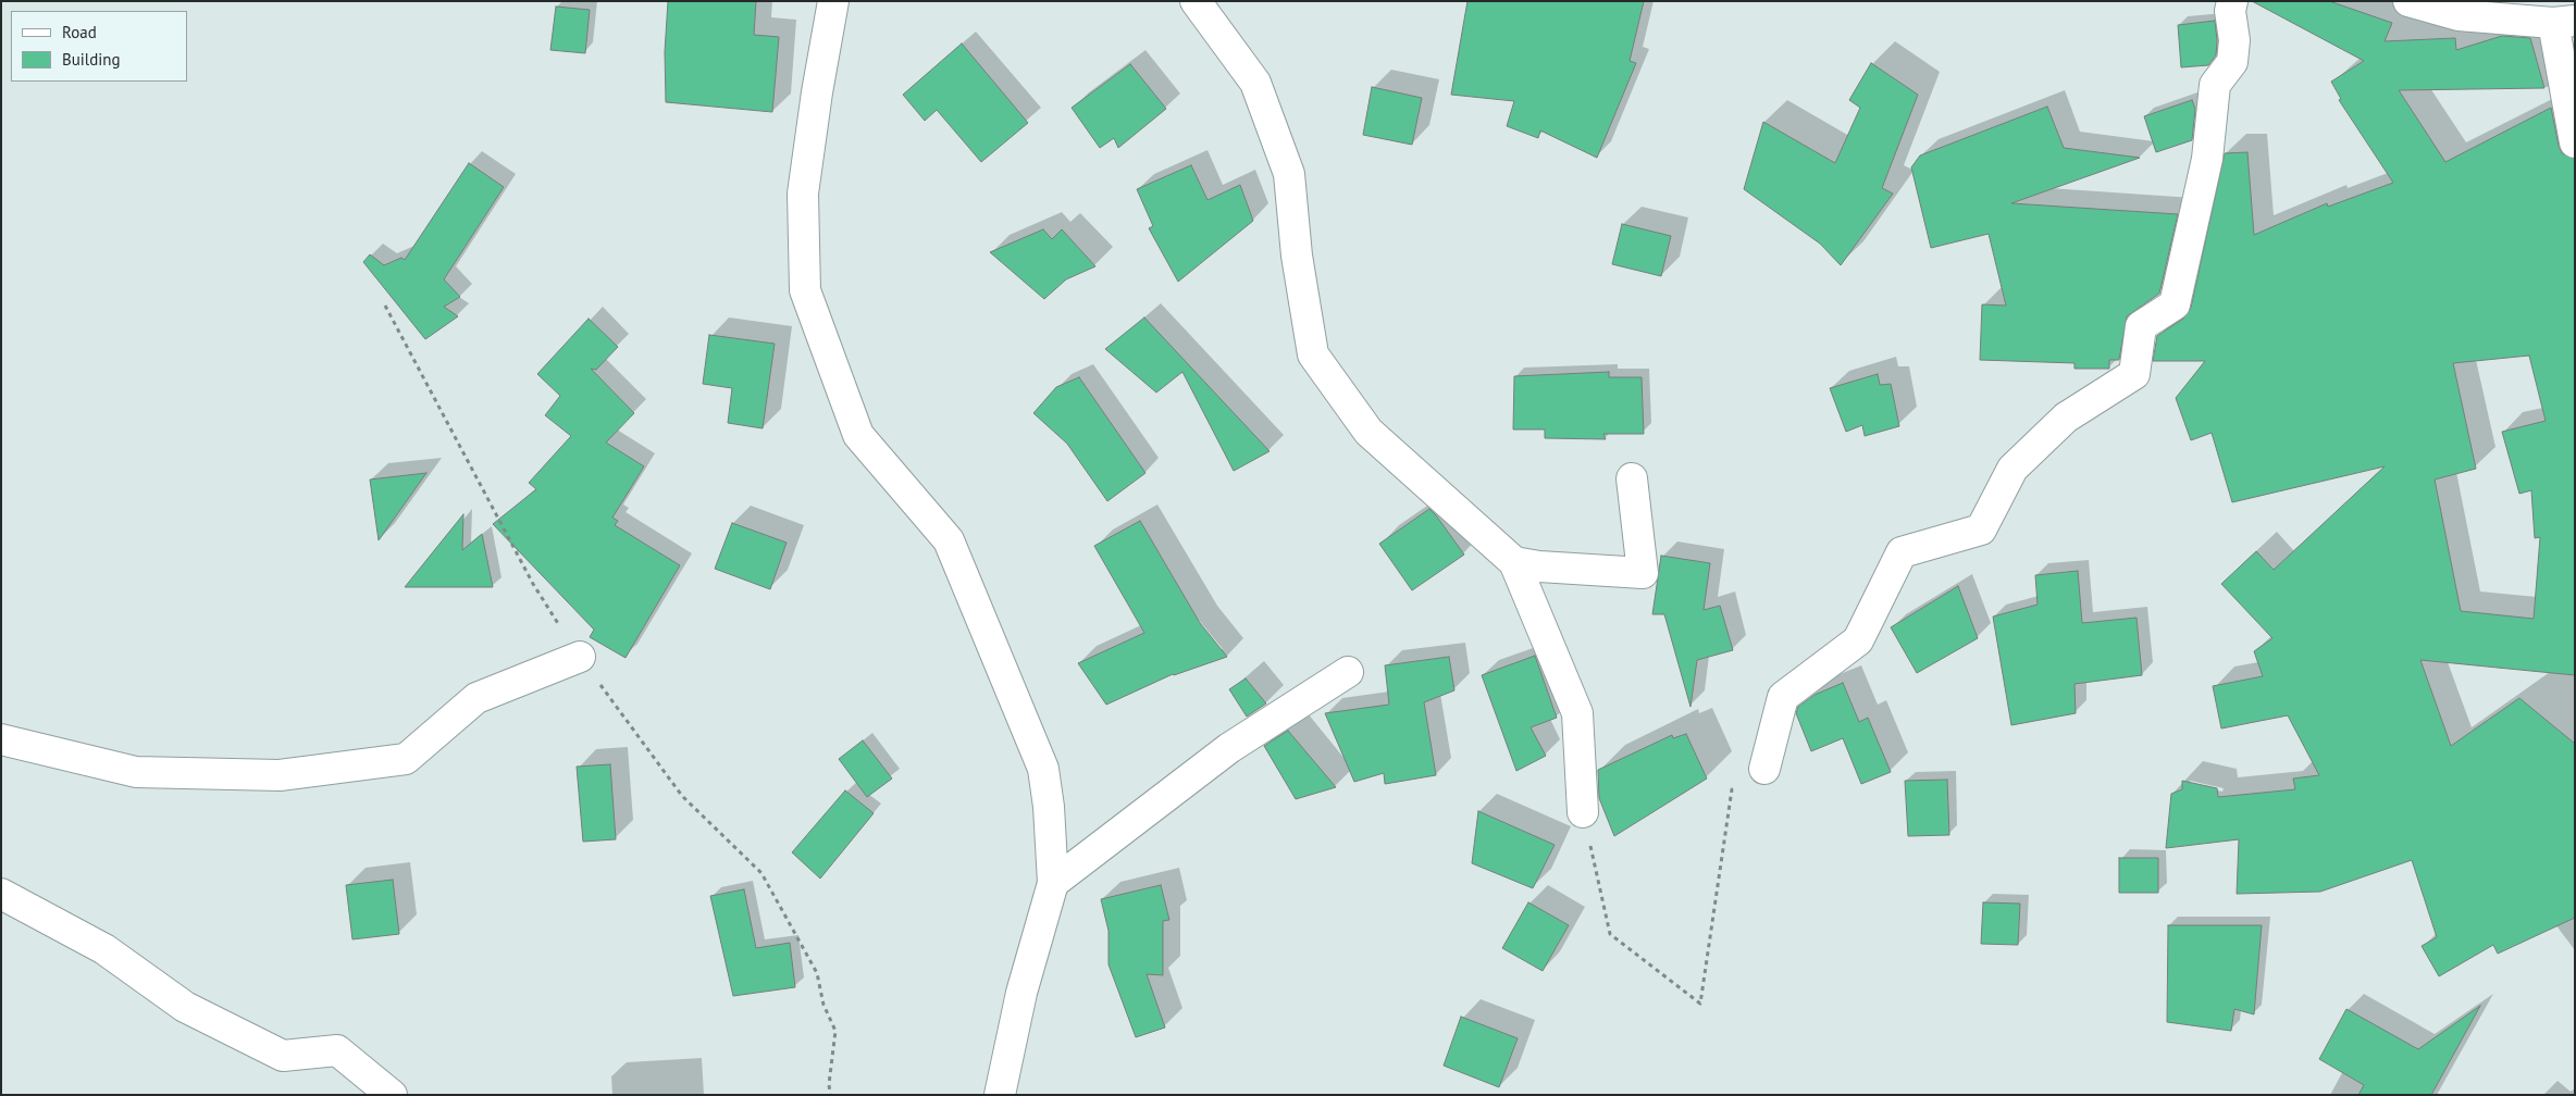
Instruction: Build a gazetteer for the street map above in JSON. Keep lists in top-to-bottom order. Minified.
{"legend":["Road","Building"]}
